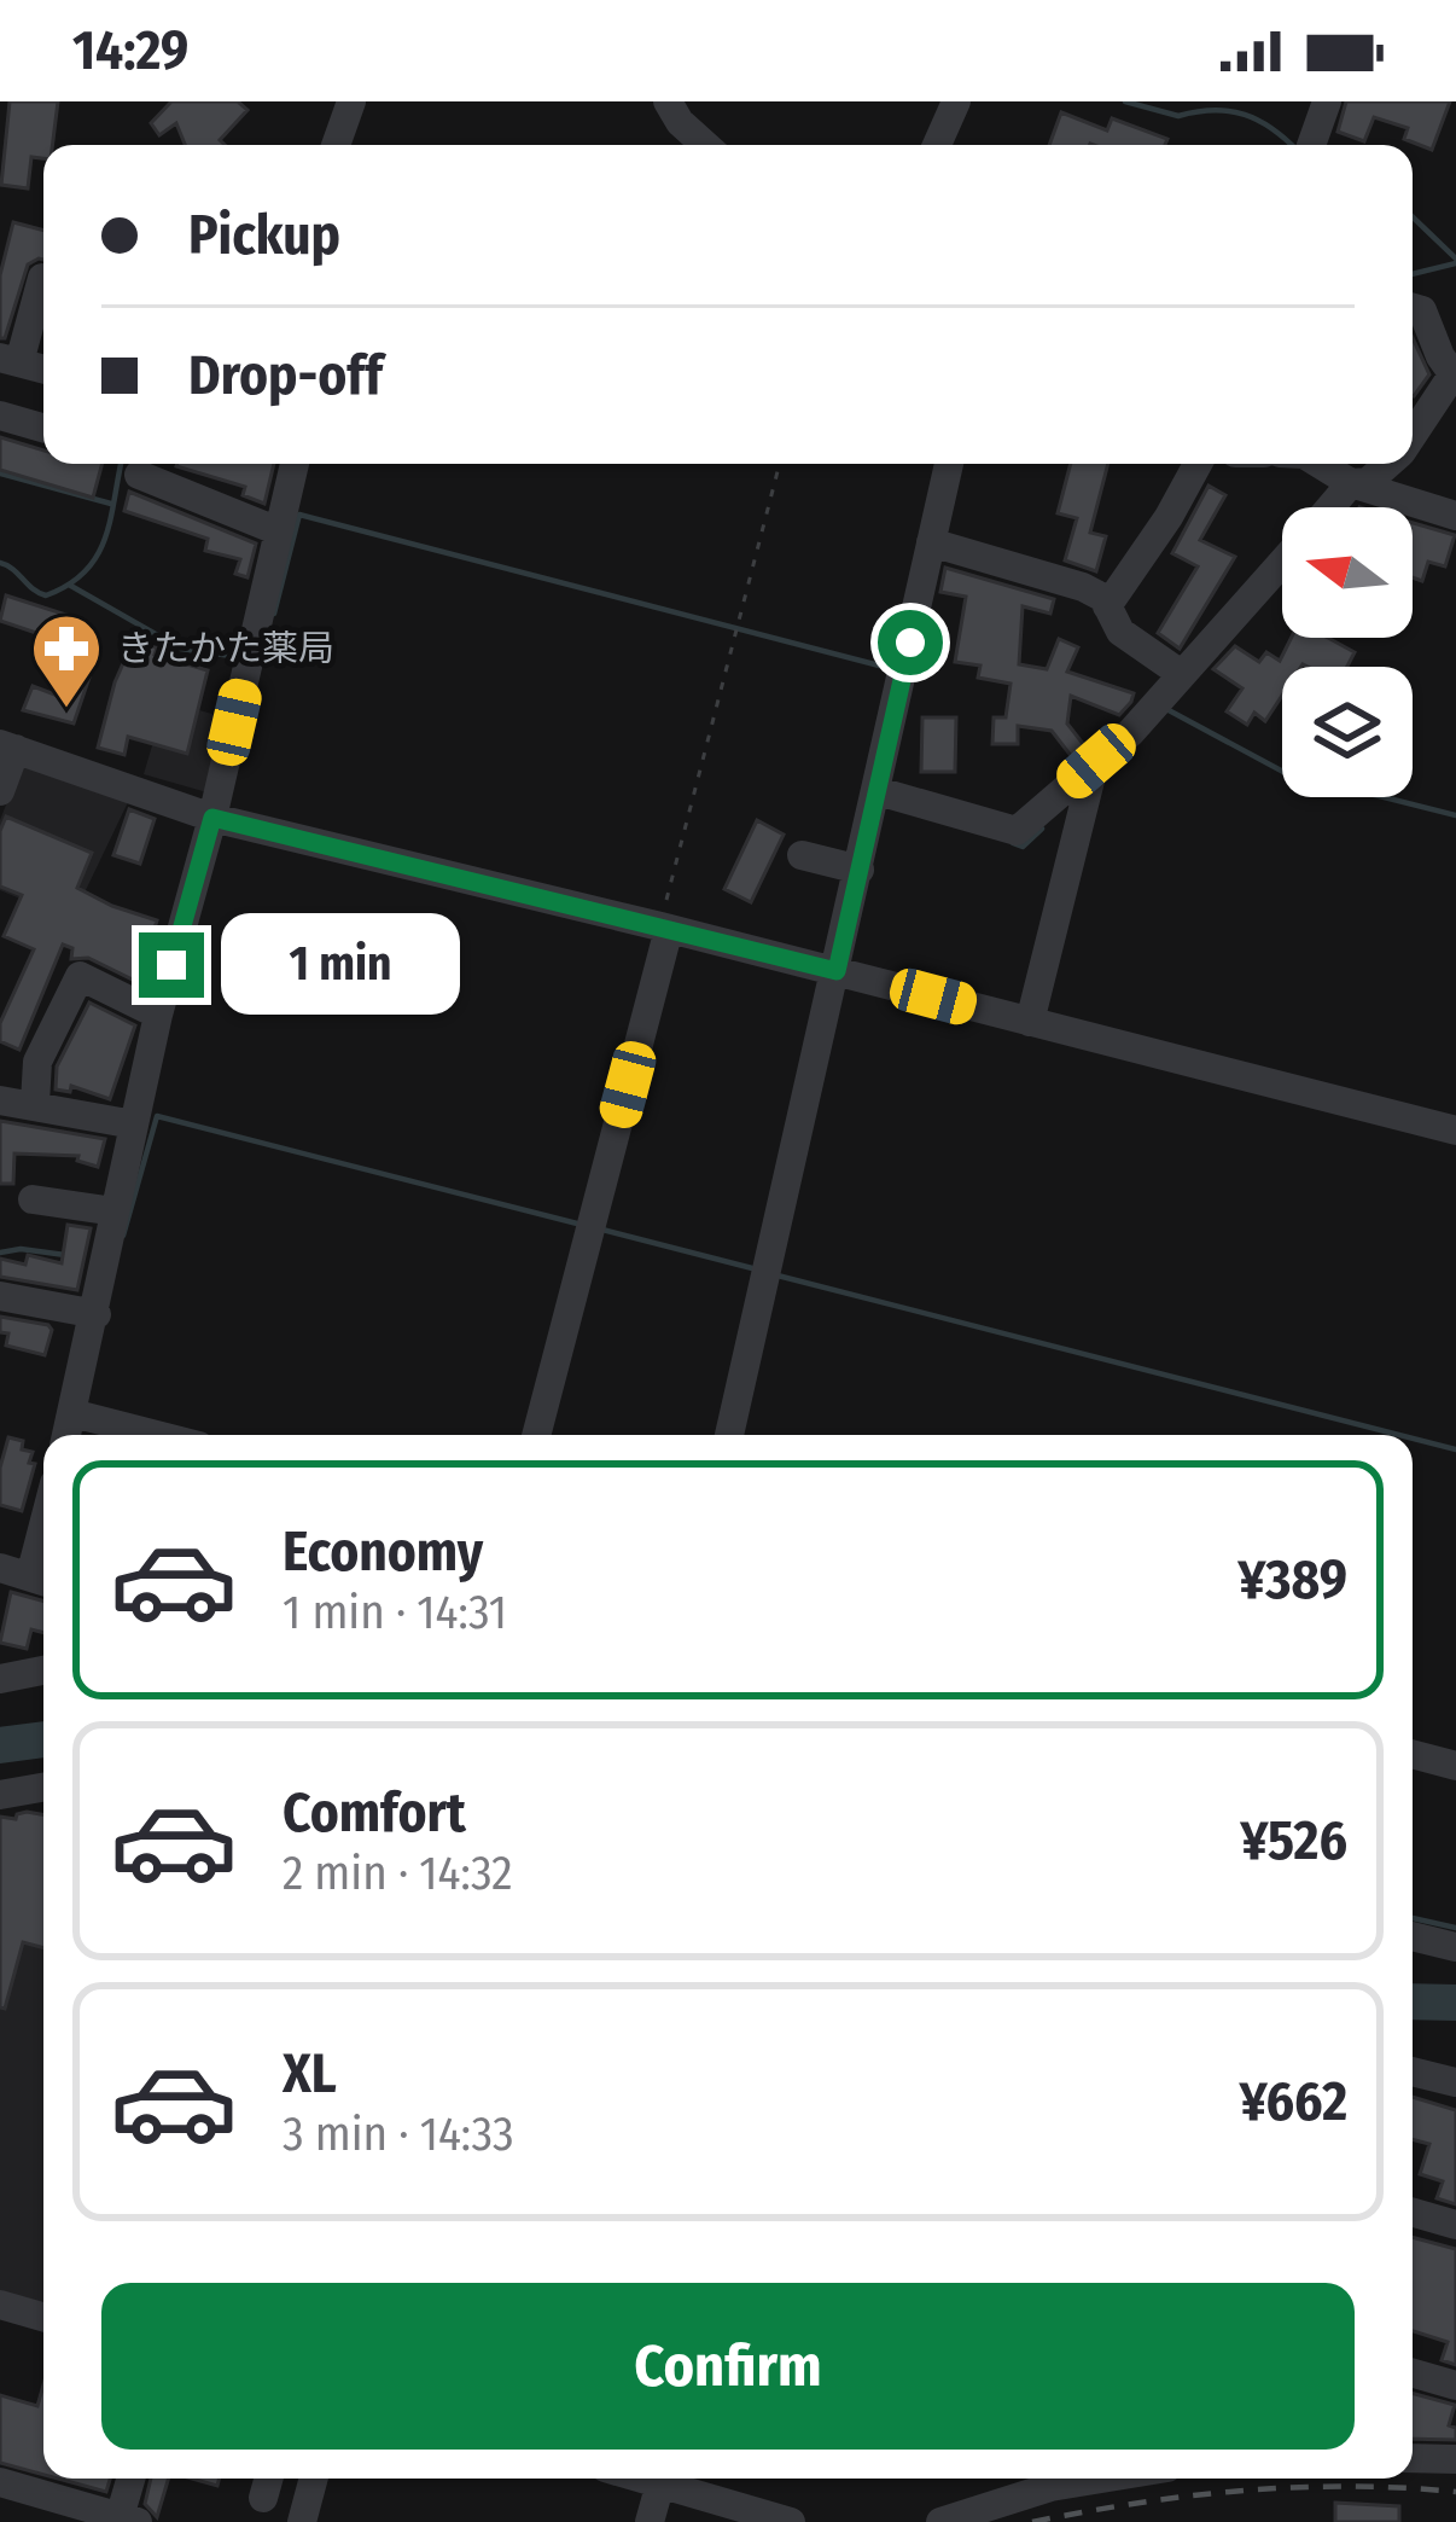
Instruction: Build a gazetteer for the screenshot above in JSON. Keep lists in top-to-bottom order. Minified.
{"places":{"pharmacy":["きたかた薬局"]},"north":"left","page":{"status":"14:29","banner":["Pickup","Drop-off"],"bubble":"1 min","list":[{"name":"Economy","note":"1 min · 14:31","value":"¥389"},{"name":"Comfort","note":"2 min · 14:32","value":"¥526"},{"name":"XL","note":"3 min · 14:33","value":"¥662"}],"buttons":"Confirm"}}
